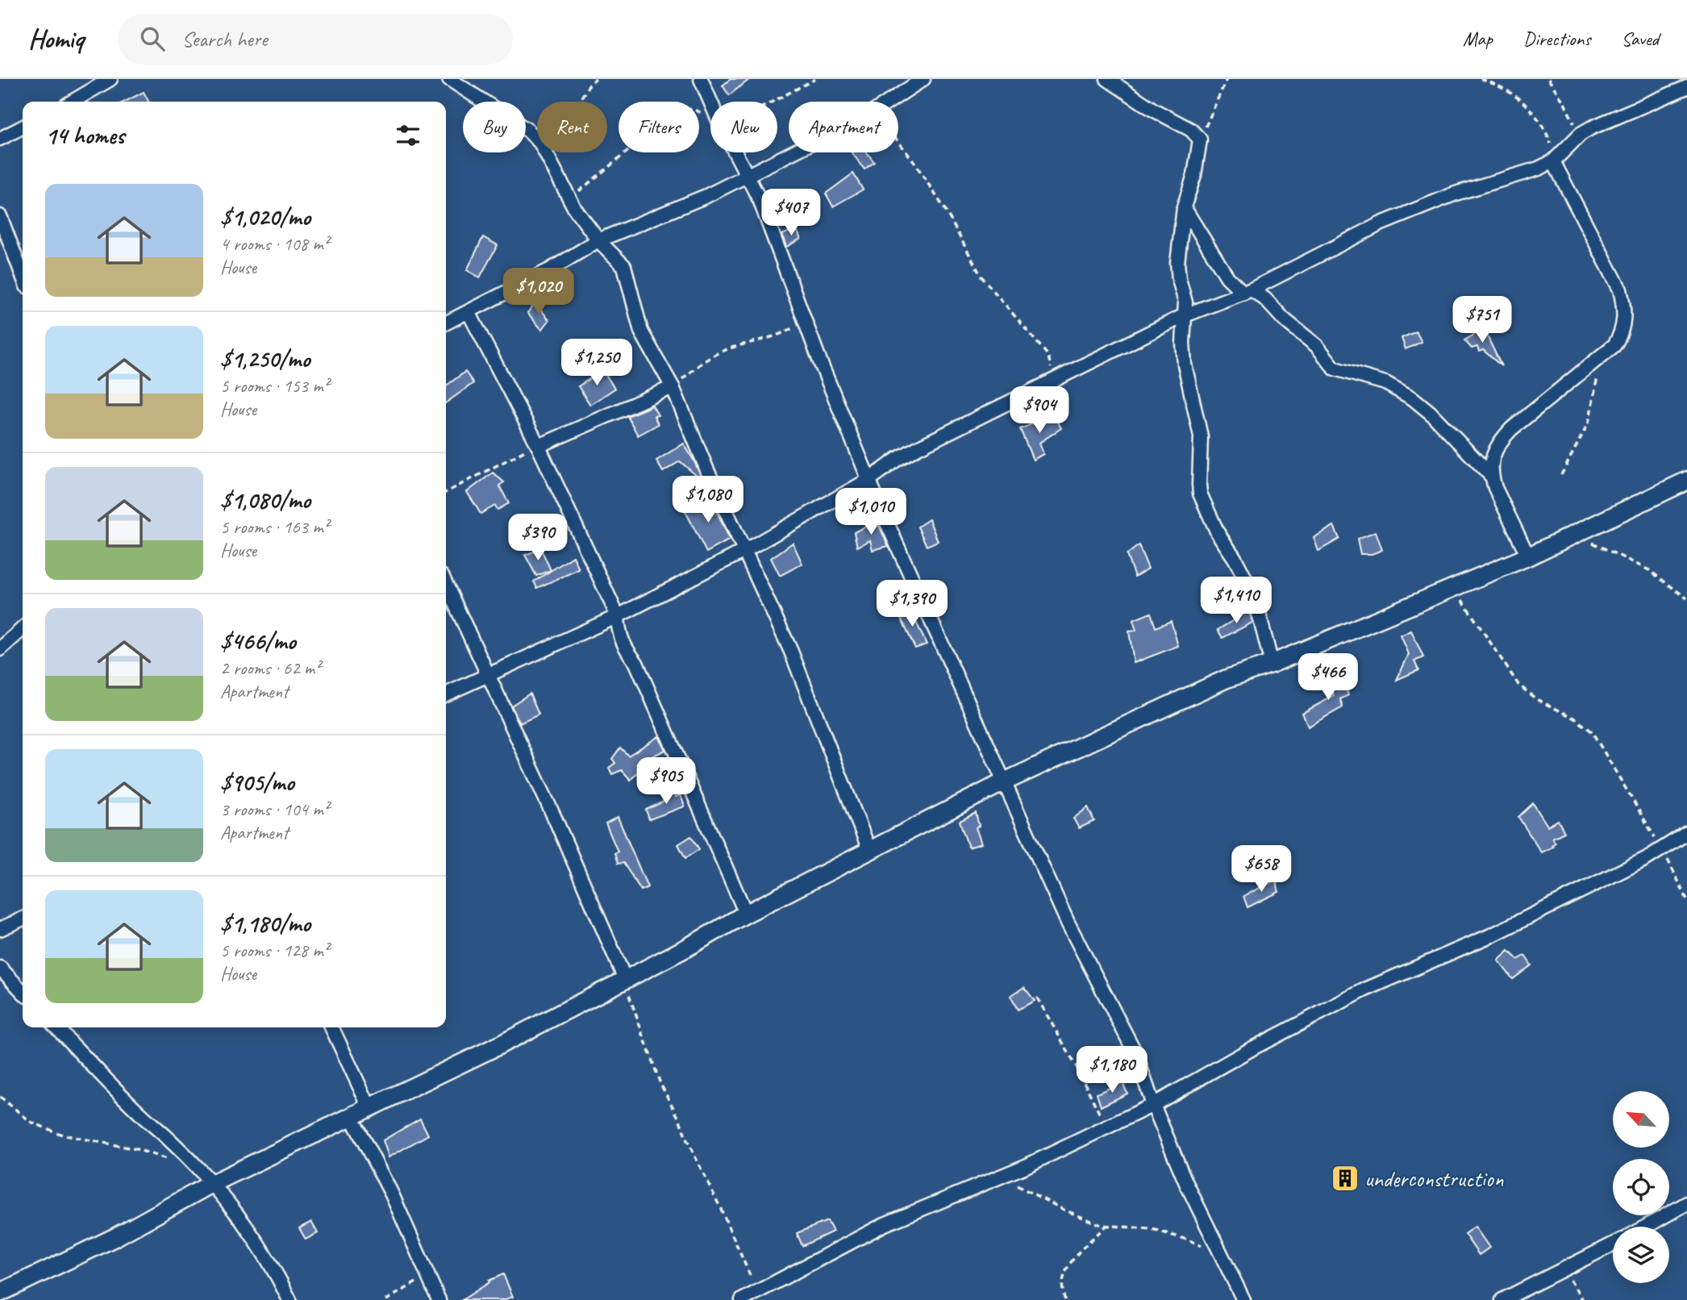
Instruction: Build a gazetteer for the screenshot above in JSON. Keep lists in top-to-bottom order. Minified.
{"places":{"building":["underconstruction"]},"north":"top left","page":{"header":"Homiq","search":"Search here","nav":["Map","Directions","Saved"],"chip":["Buy","Rent","Filters","New","Apartment"],"heading":"14 homes","list":[{"name":"$1,020/mo","note":"4 rooms · 108 m² · House"},{"name":"$1,250/mo","note":"5 rooms · 153 m² · House"},{"name":"$1,080/mo","note":"5 rooms · 163 m² · House"},{"name":"$466/mo","note":"2 rooms · 62 m² · Apartment"},{"name":"$905/mo","note":"3 rooms · 104 m² · Apartment"},{"name":"$1,180/mo","note":"5 rooms · 128 m² · House"}],"price":["$407","$1,020","$751","$1,250","$904","$1,080","$1,010","$390","$1,410","$1,390","$466","$905","$658","$1,180"]}}
